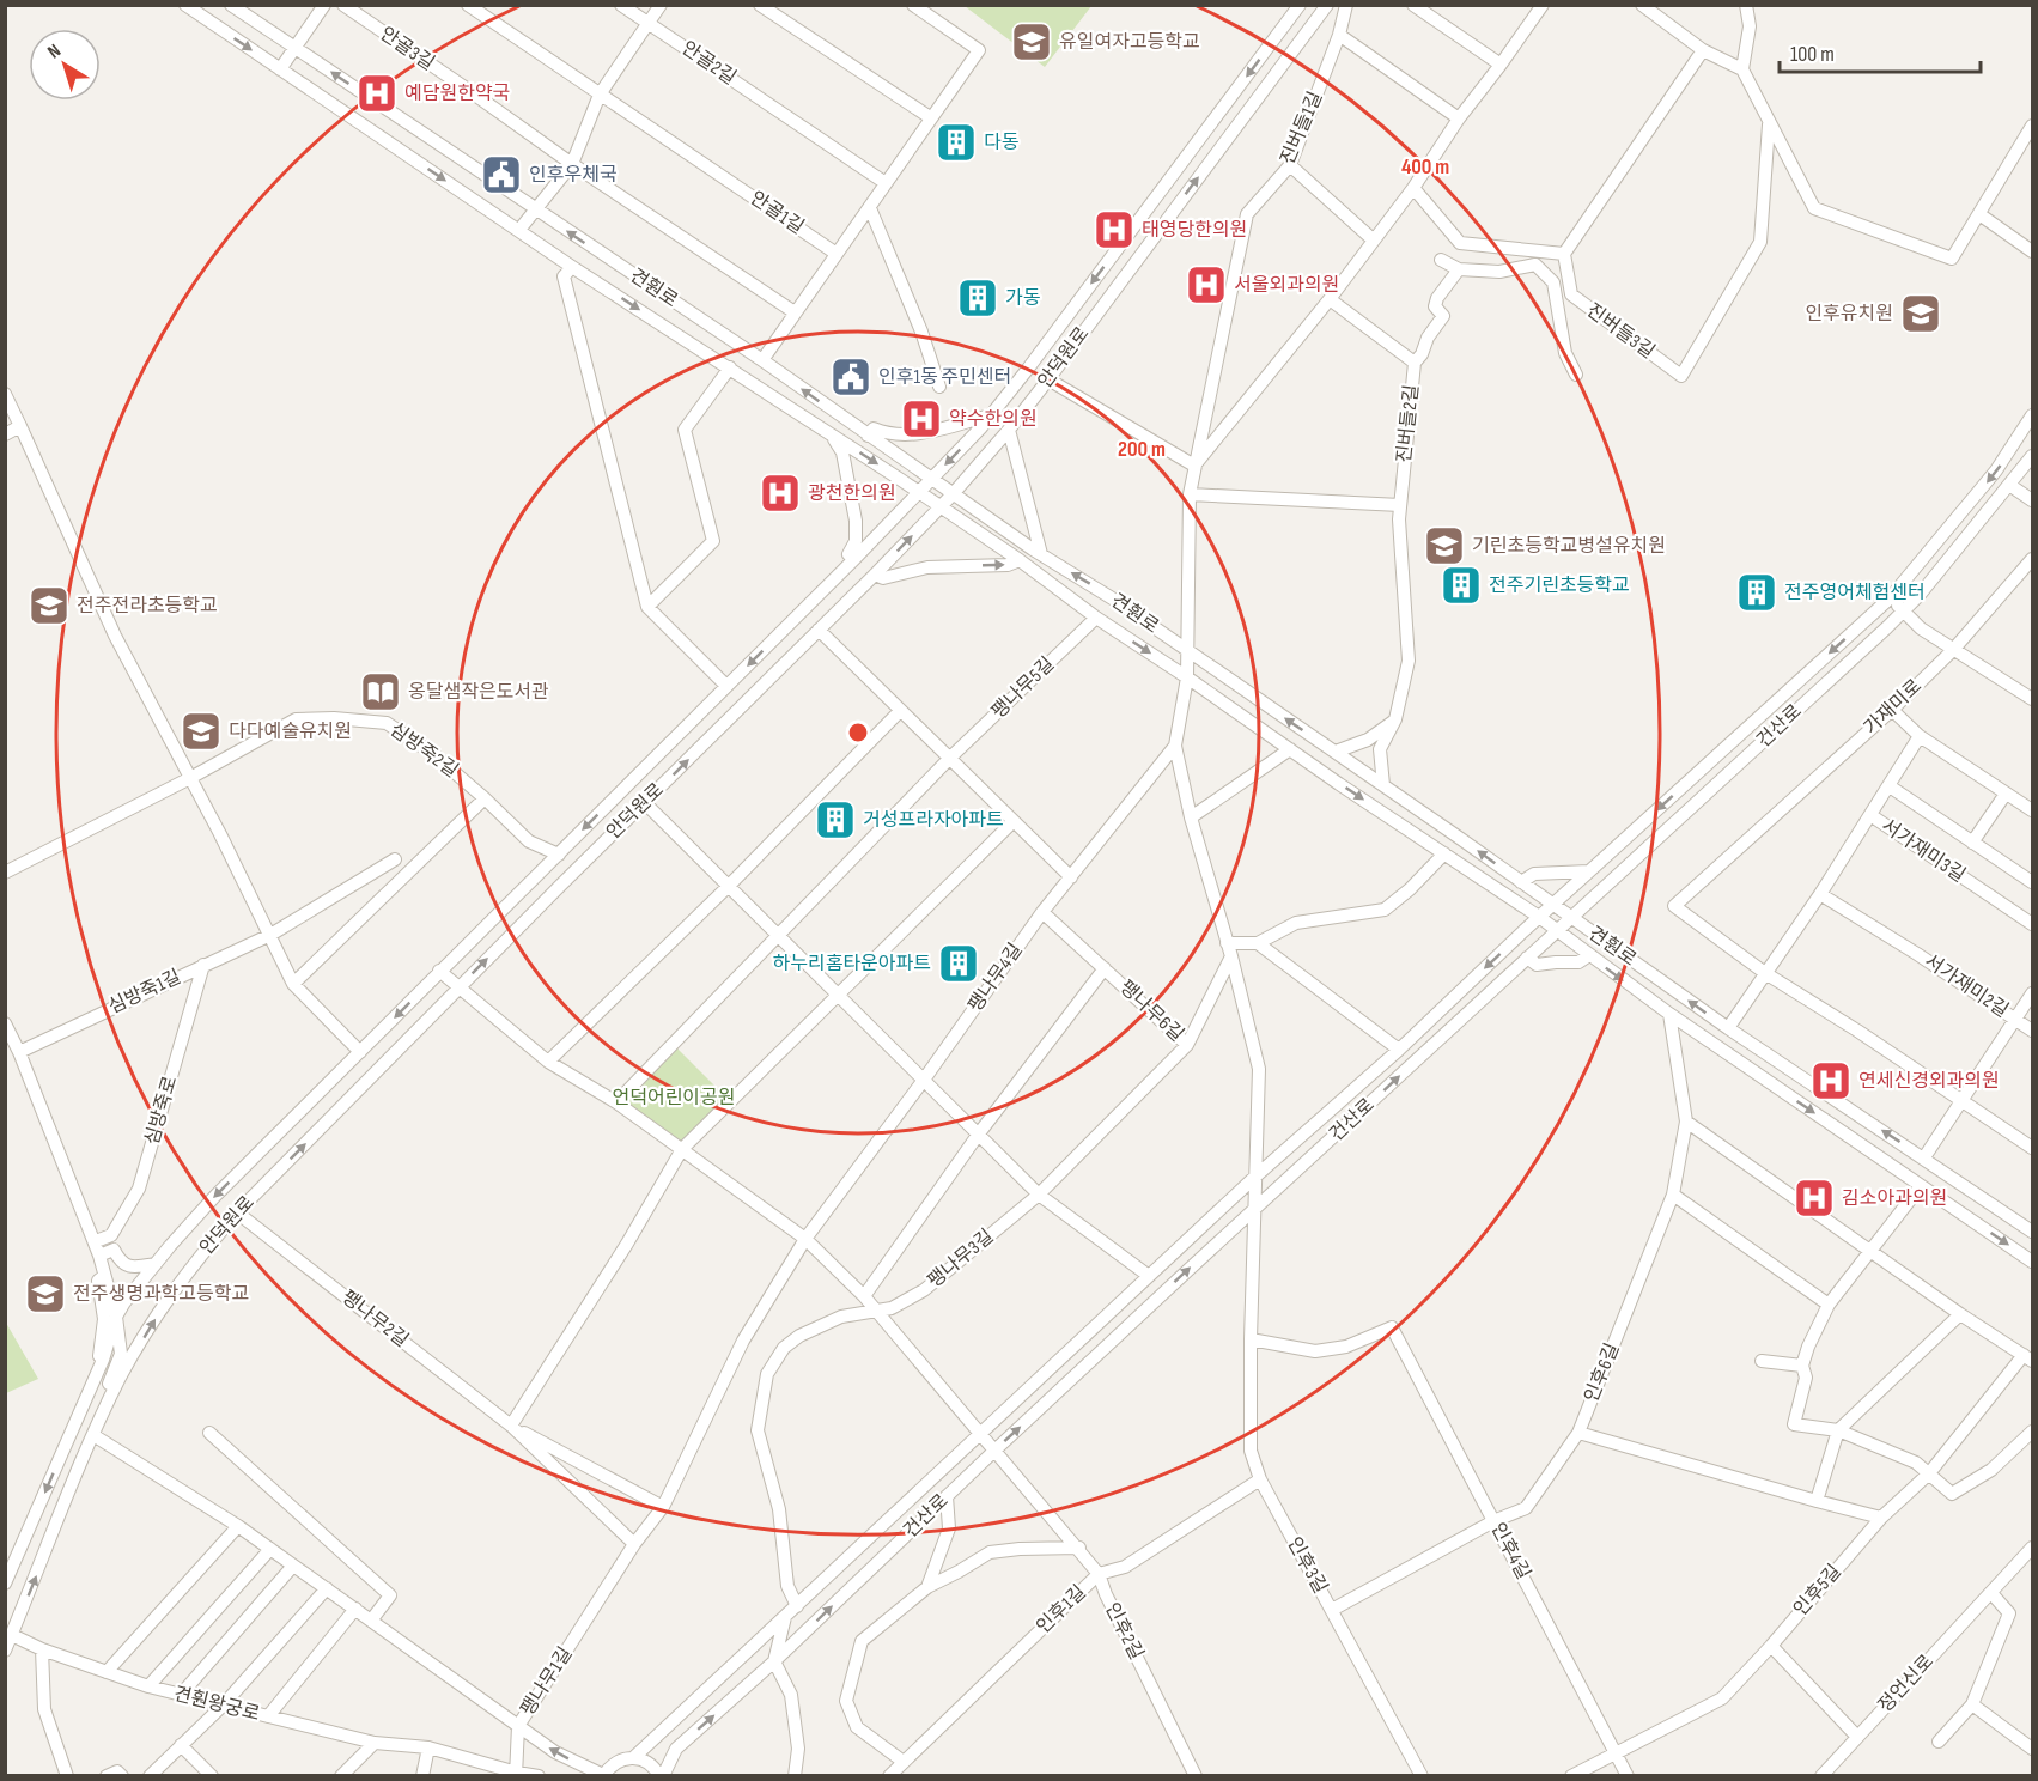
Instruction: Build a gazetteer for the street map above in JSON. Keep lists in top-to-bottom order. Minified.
{"streets":{"street":["안골3길","안골2길","진버들1길","안골1길","견훤로","진버들3길","안덕원로","진버들2길","팽나무5길","가재미로","건산로","심방죽2길","서가재미3길","팽나무4길","서가재미2길","심방죽1길","팽나무6길","심방죽로","팽나무3길","팽나무2길","인후6길","인후4길","인후3길","인후5길","인후1길","인후2길","팽나무1길","정언신로","견훤왕궁로"]},"crossings":[["진버들1길","견훤로"],["견훤로","안덕원로"],["견훤로","팽나무5길"],["견훤로","건산로"],["견훤로","서가재미3길"],["견훤로","서가재미2길"],["견훤로","인후6길"],["안덕원로","심방죽2길"],["안덕원로","팽나무2길"],["안덕원로","팽나무1길"],["안덕원로","견훤왕궁로"],["가재미로","서가재미3길"],["건산로","인후3길"],["건산로","인후2길"],["서가재미3길","서가재미2길"],["팽나무4길","팽나무6길"],["심방죽1길","심방죽로"],["팽나무2길","팽나무1길"],["인후6길","인후4길"],["인후6길","인후3길"],["인후4길","인후3길"],["인후4길","인후5길"],["인후3길","인후1길"],["인후1길","인후2길"]],"parks":["언덕어린이공원"],"places":{"school or university":["유일여자고등학교","인후유치원","기린초등학교병설유치원","전주전라초등학교","다다예술유치원","전주생명과학고등학교"],"hospital":["예담원한약국","태영당한의원","서울외과의원","약수한의원","광천한의원","연세신경외과의원","김소아과의원"],"building":["다동","가동","전주기린초등학교","전주영어체험센터","거성프라자아파트","하누리홈타운아파트"],"public building":["인후우체국","인후1동 주민센터"],"library":["옹달샘작은도서관"]},"scale_bar":"100 m","north":"top left","rings":["400 m","200 m"]}
